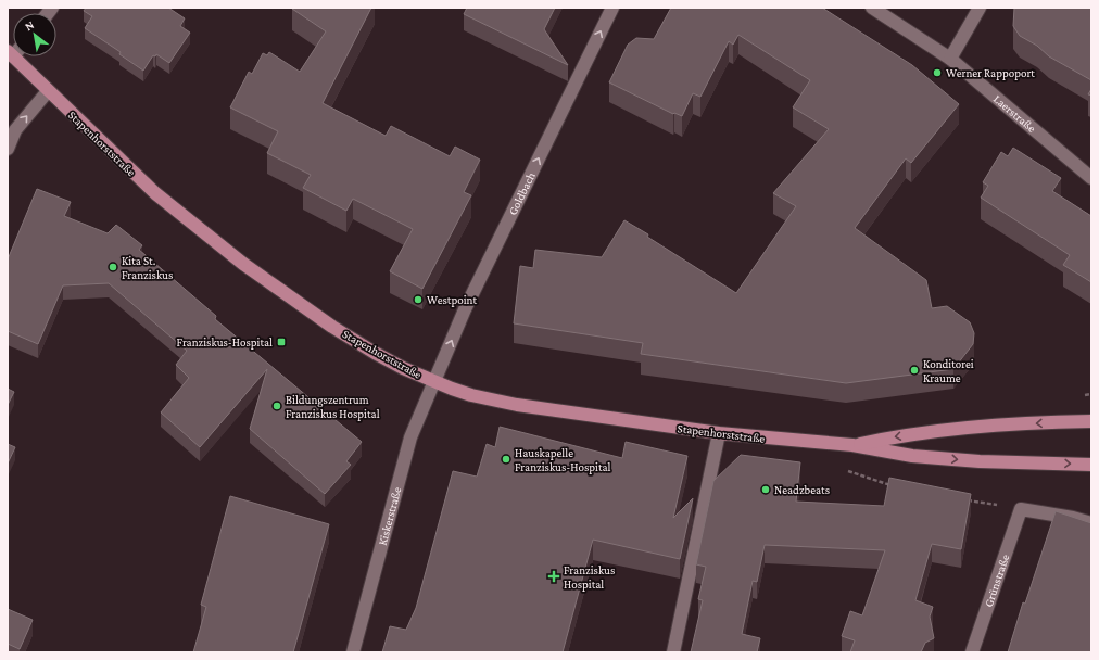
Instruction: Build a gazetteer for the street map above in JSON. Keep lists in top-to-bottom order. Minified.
{"streets":{"main road":["Stapenhorststraße"],"street":["Laerstraße","Goldbach","Kiskerstraße","Grünstraße"]},"crossings":[["Stapenhorststraße","Goldbach"],["Stapenhorststraße","Kiskerstraße"],["Goldbach","Kiskerstraße"]],"one_way":["Goldbach"],"places":{"other":["Werner Rappoport","Kita St. Franziskus","Westpoint","Konditorei Kraume","Bildungszentrum Franziskus Hospital","Hauskapelle Franziskus-Hospital","Neadzbeats"],"transit":["Franziskus-Hospital"],"health":["Franziskus Hospital"]},"north":"top left"}
